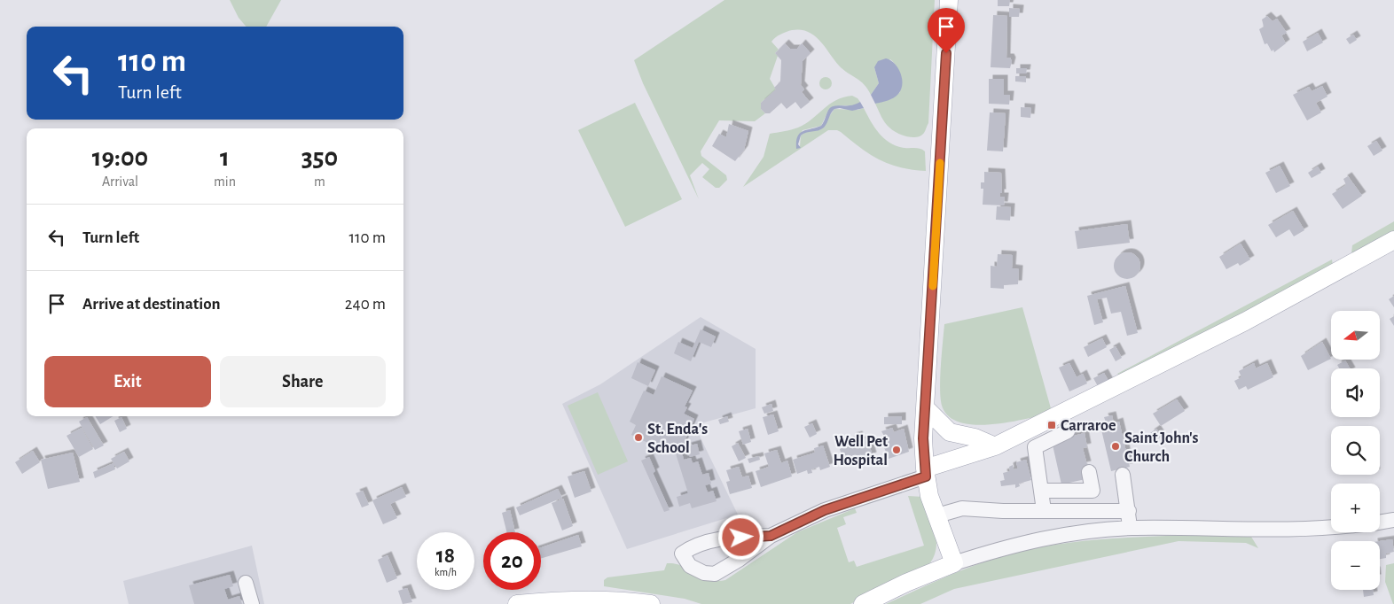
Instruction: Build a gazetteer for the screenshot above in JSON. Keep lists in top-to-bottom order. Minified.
{"places":{"transit":["Carraroe"],"other":["St. Enda's School","Saint John's Church","Well Pet Hospital"]},"north":"left","page":{"turn":["110 m","Turn left"],"eta":["19:00","Arrival","1","min","350","m"],"list":[{"name":"Turn left","value":"110 m"},{"name":"Arrive at destination","value":"240 m"}],"map_buttons":["+","−"],"buttons":["Exit","Share"],"speed":"18 km/h","limit":"20"}}
